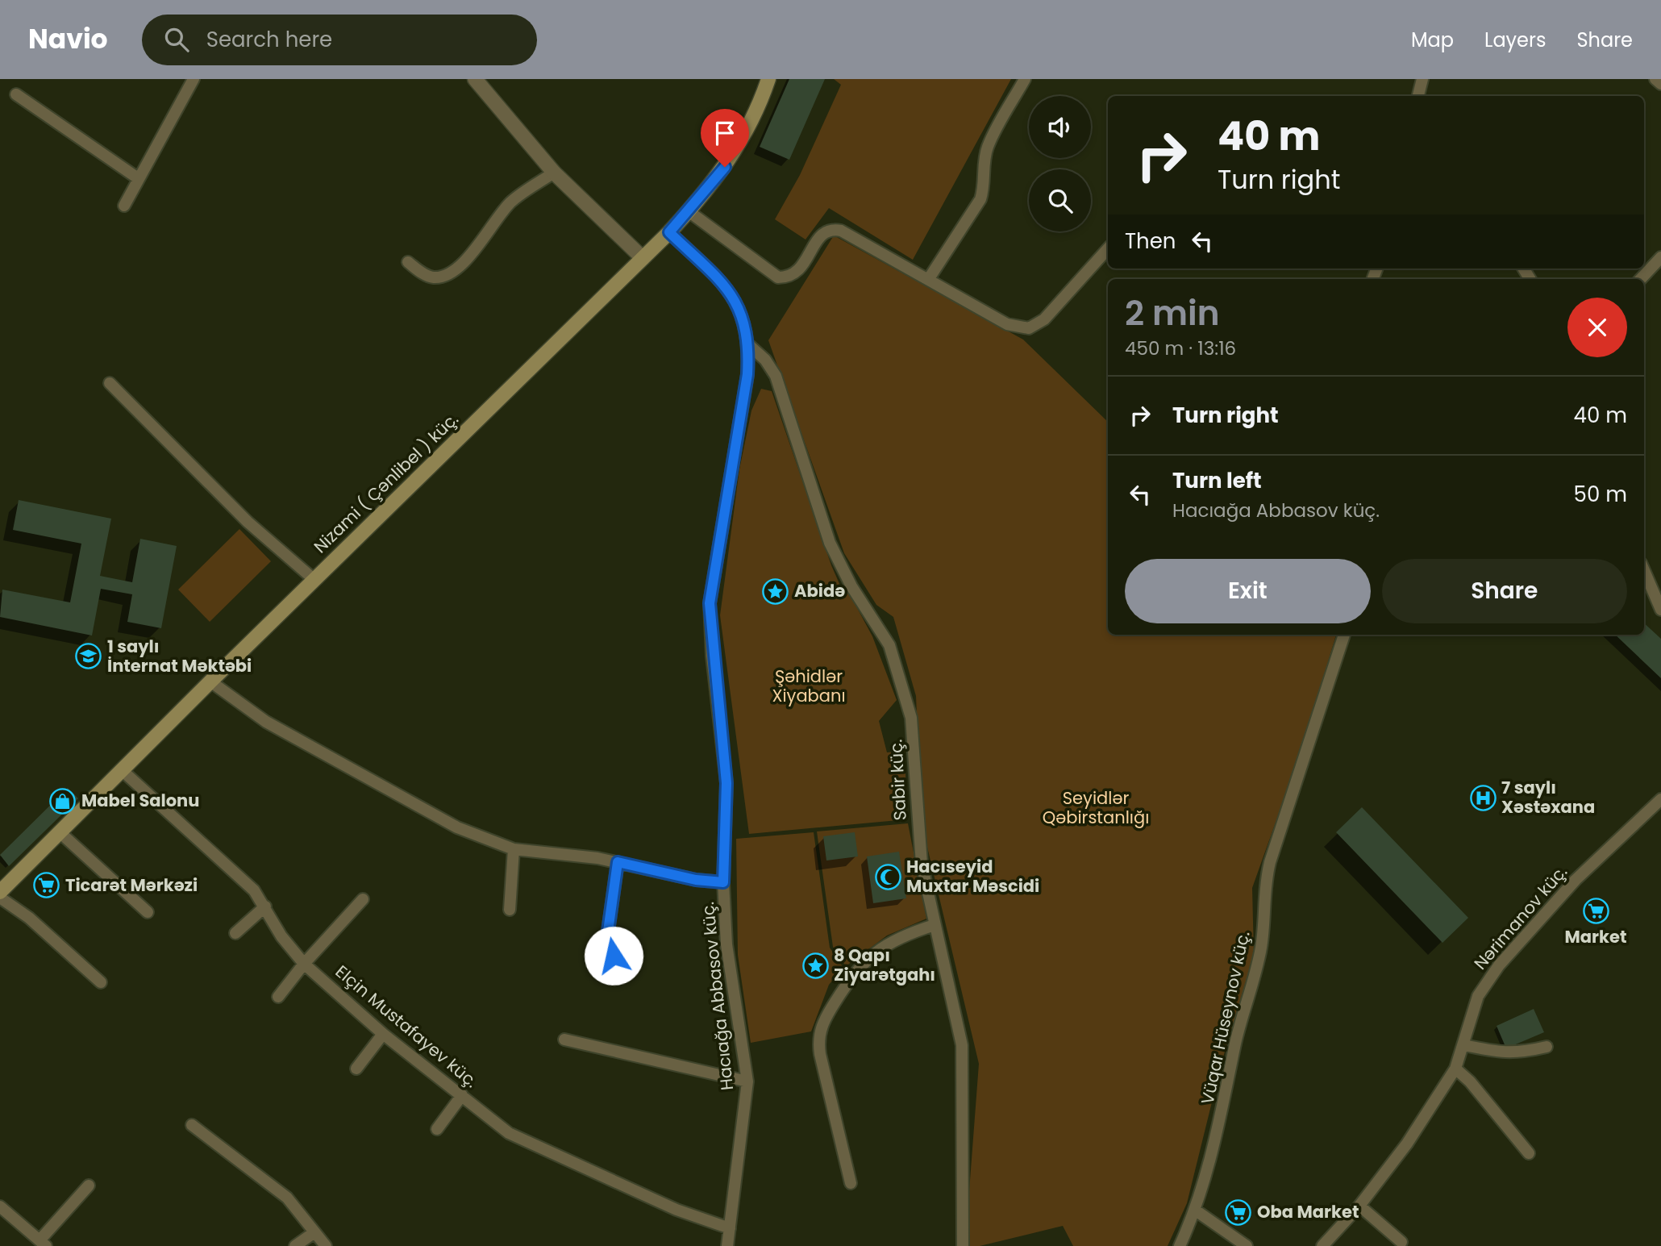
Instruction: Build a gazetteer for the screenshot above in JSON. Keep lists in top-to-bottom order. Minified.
{"streets":{"main road":["Nizami ( Çənlibel ) küç."],"street":["Sabir küç.","Nərimanov küç.","Hacıağa Abbasov küç.","Vüqar Hüseynov küç.","Elçin Mustafayev küç."]},"crossings":[["Nizami ( Çənlibel ) küç.","Hacıağa Abbasov küç."],["Nizami ( Çənlibel ) küç.","Elçin Mustafayev küç."],["Sabir küç.","Hacıağa Abbasov küç."],["Hacıağa Abbasov küç.","Elçin Mustafayev küç."]],"parks":["Şəhidlər Xiyabanı","Seyidlər Qəbirstanlığı"],"places":{"place":["Abidə","8 Qapı Ziyarətgahı"],"school or university":["1 saylı İnternat Məktəbi"],"hospital":["7 saylı Xəstəxana"],"shop":["Mabel Salonu"],"mosque":["Hacıseyid Muxtar Məscidi"],"supermarket":["Ticarət Mərkəzi","Market","Oba Market"]},"page":{"header":"Navio","search":"Search here","nav":["Map","Layers","Share"],"turn":["40 m","Turn right"],"then":"Then","heading":["2 min","450 m · 13:16"],"list":[{"name":"Turn right","value":"40 m"},{"name":"Turn left","note":"Hacıağa Abbasov küç.","value":"50 m"}],"buttons":["Exit","Share"]}}
